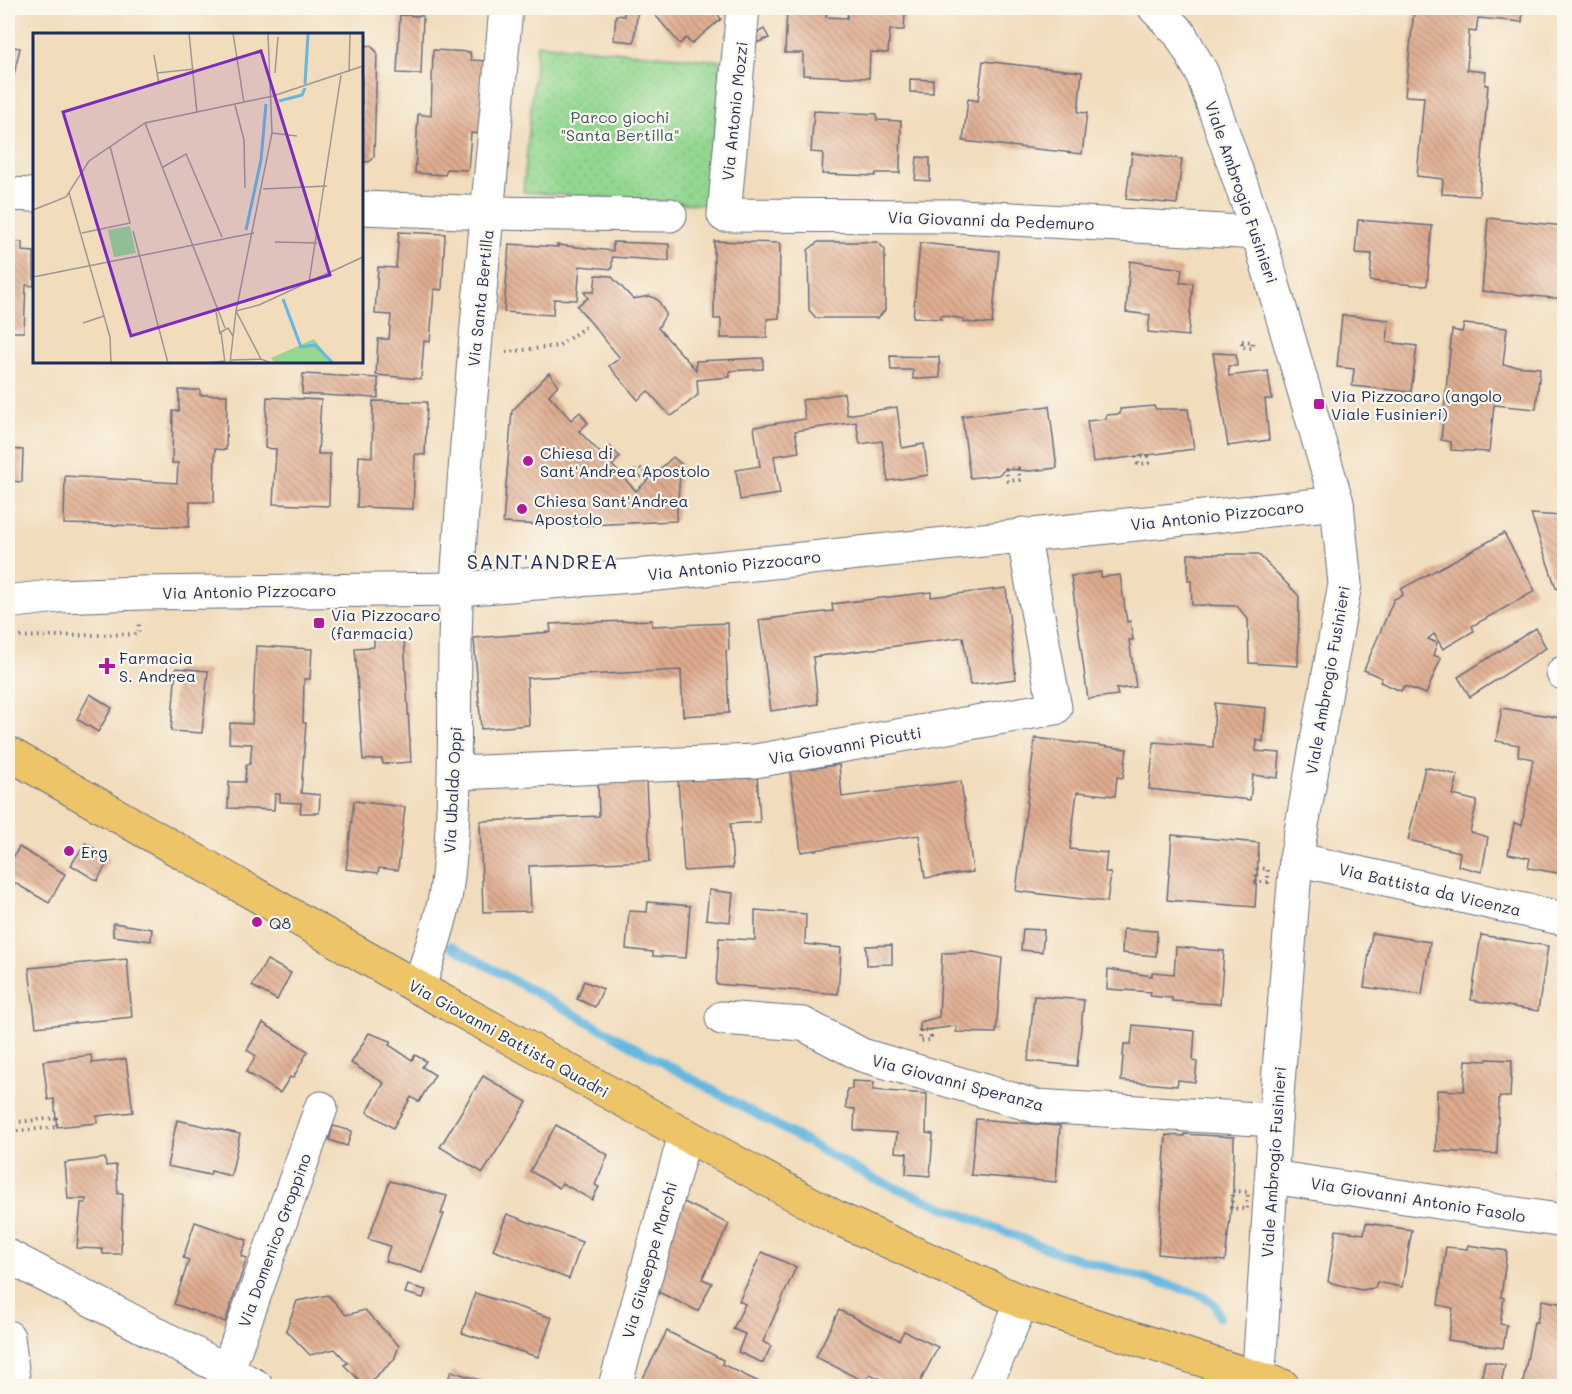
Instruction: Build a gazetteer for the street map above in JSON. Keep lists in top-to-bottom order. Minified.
{"streets":{"main road":["Via Giovanni Battista Quadri"],"street":["Via Antonio Mozzi","Viale Ambrogio Fusinieri","Via Giovanni da Pedemuro","Via Santa Bertilla","Via Antonio Pizzocaro","Via Giovanni Picutti","Via Ubaldo Oppi","Via Battista da Vicenza","Via Giovanni Speranza","Via Giovanni Antonio Fasolo","Via Domenico Groppino","Via Giuseppe Marchi"]},"crossings":[["Via Antonio Mozzi","Via Giovanni da Pedemuro"],["Viale Ambrogio Fusinieri","Via Giovanni da Pedemuro"],["Viale Ambrogio Fusinieri","Via Antonio Pizzocaro"],["Viale Ambrogio Fusinieri","Via Battista da Vicenza"],["Viale Ambrogio Fusinieri","Via Giovanni Battista Quadri"],["Viale Ambrogio Fusinieri","Via Giovanni Speranza"],["Viale Ambrogio Fusinieri","Via Giovanni Antonio Fasolo"],["Via Santa Bertilla","Via Antonio Pizzocaro"],["Via Santa Bertilla","Via Ubaldo Oppi"],["Via Antonio Pizzocaro","Via Giovanni Picutti"],["Via Antonio Pizzocaro","Via Ubaldo Oppi"],["Via Giovanni Picutti","Via Ubaldo Oppi"],["Via Ubaldo Oppi","Via Giovanni Battista Quadri"],["Via Giovanni Battista Quadri","Via Giuseppe Marchi"]],"districts":["SANT'ANDREA"],"parks":["Parco giochi \"Santa Bertilla\""],"places":{"transit":["Via Pizzocaro (angolo Viale Fusinieri)","Via Pizzocaro (farmacia)"],"other":["Chiesa di Sant'Andrea Apostolo","Chiesa Sant'Andrea Apostolo","Erg","Q8"],"health":["Farmacia S. Andrea"]}}
